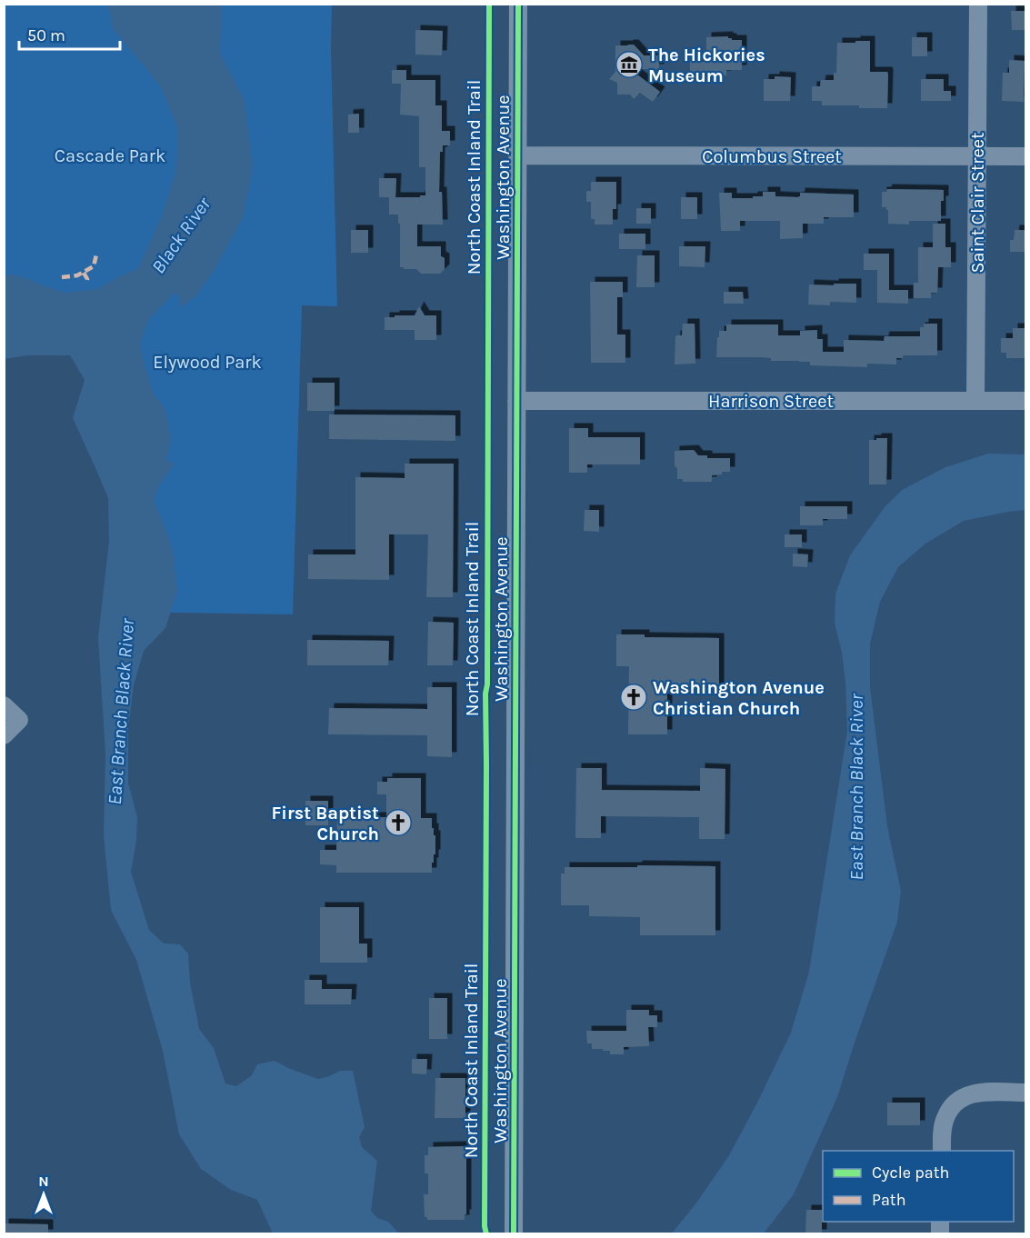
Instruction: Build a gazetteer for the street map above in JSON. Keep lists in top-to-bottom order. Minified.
{"streets":{"street":["Columbus Street","Washington Avenue","Saint Clair Street","Harrison Street"],"cycle path":["North Coast Inland Trail"]},"crossings":[["Columbus Street","Washington Avenue"],["Columbus Street","Saint Clair Street"],["Washington Avenue","Harrison Street"],["Saint Clair Street","Harrison Street"]],"water":["Black River","East Branch Black River"],"parks":["Cascade Park","Elywood Park"],"places":{"museum":["The Hickories Museum"],"church":["Washington Avenue Christian Church","First Baptist Church"]},"legend":["Cycle path","Path"],"scale_bar":"50 m","north":"top"}
